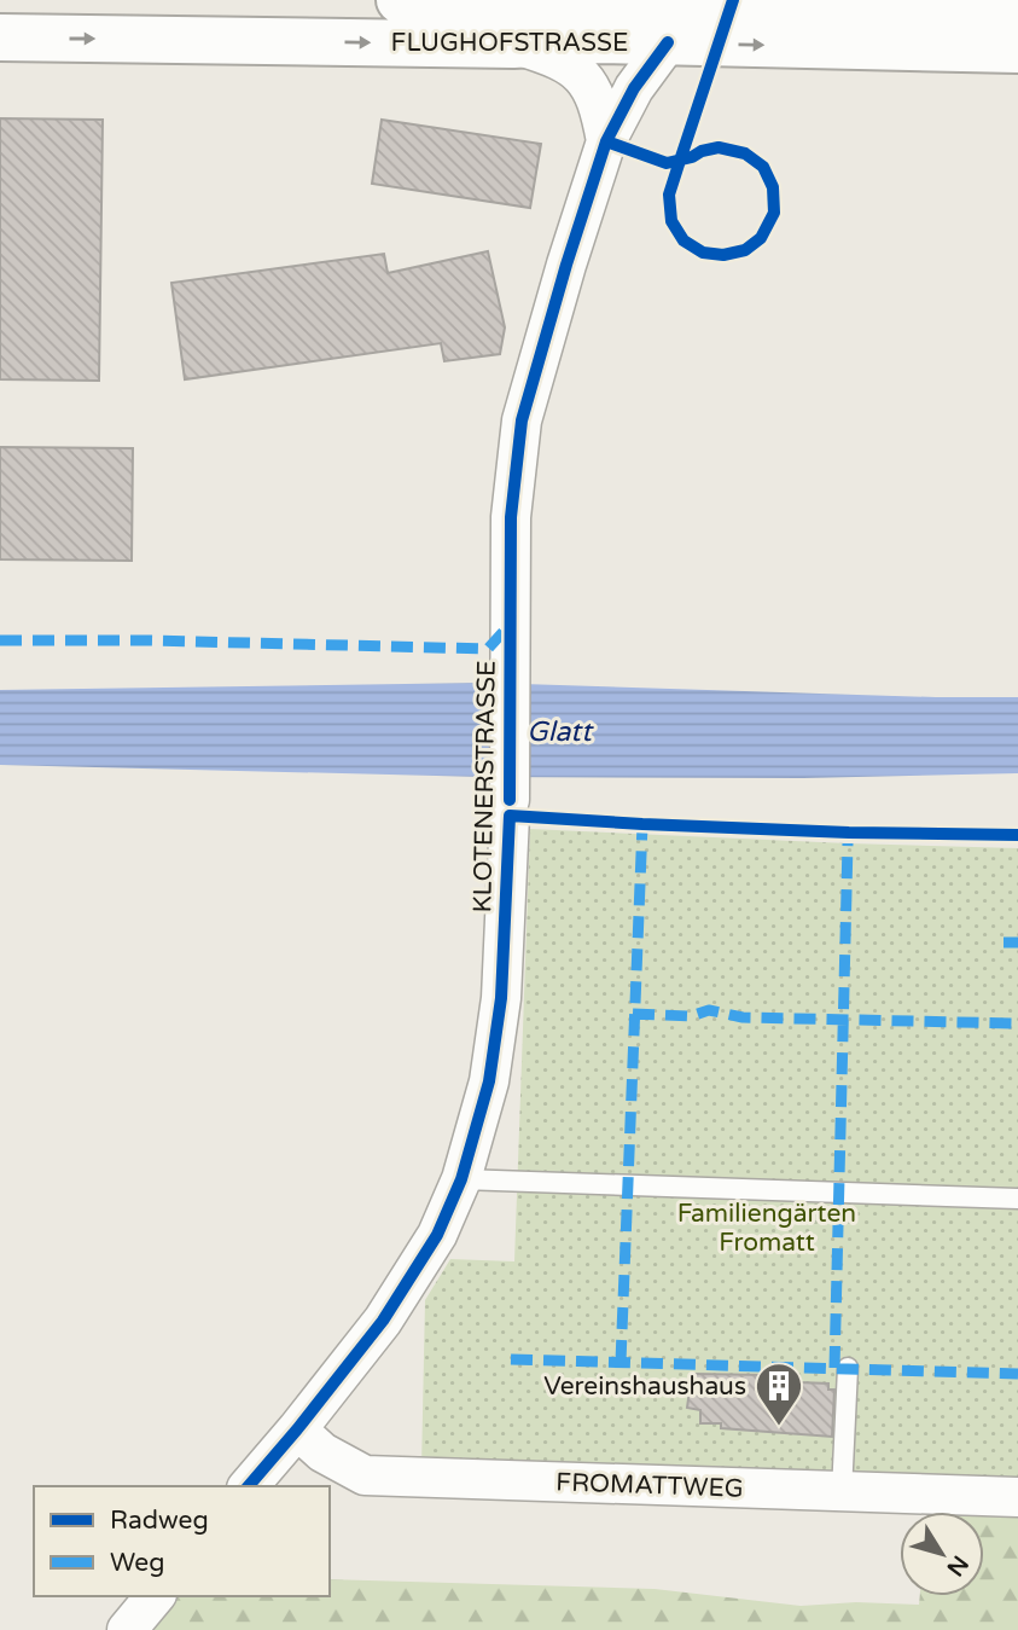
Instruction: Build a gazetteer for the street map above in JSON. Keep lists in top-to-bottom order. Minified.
{"streets":{"main road":["FLUGHOFSTRASSE"],"street":["KLOTENERSTRASSE","FROMATTWEG"]},"crossings":[["FLUGHOFSTRASSE","KLOTENERSTRASSE"],["KLOTENERSTRASSE","FROMATTWEG"]],"water":["Glatt"],"parks":["Familiengärten Fromatt"],"places":{"building":["Vereinshaushaus"]},"legend":["Radweg","Weg"],"north":"bottom right"}
